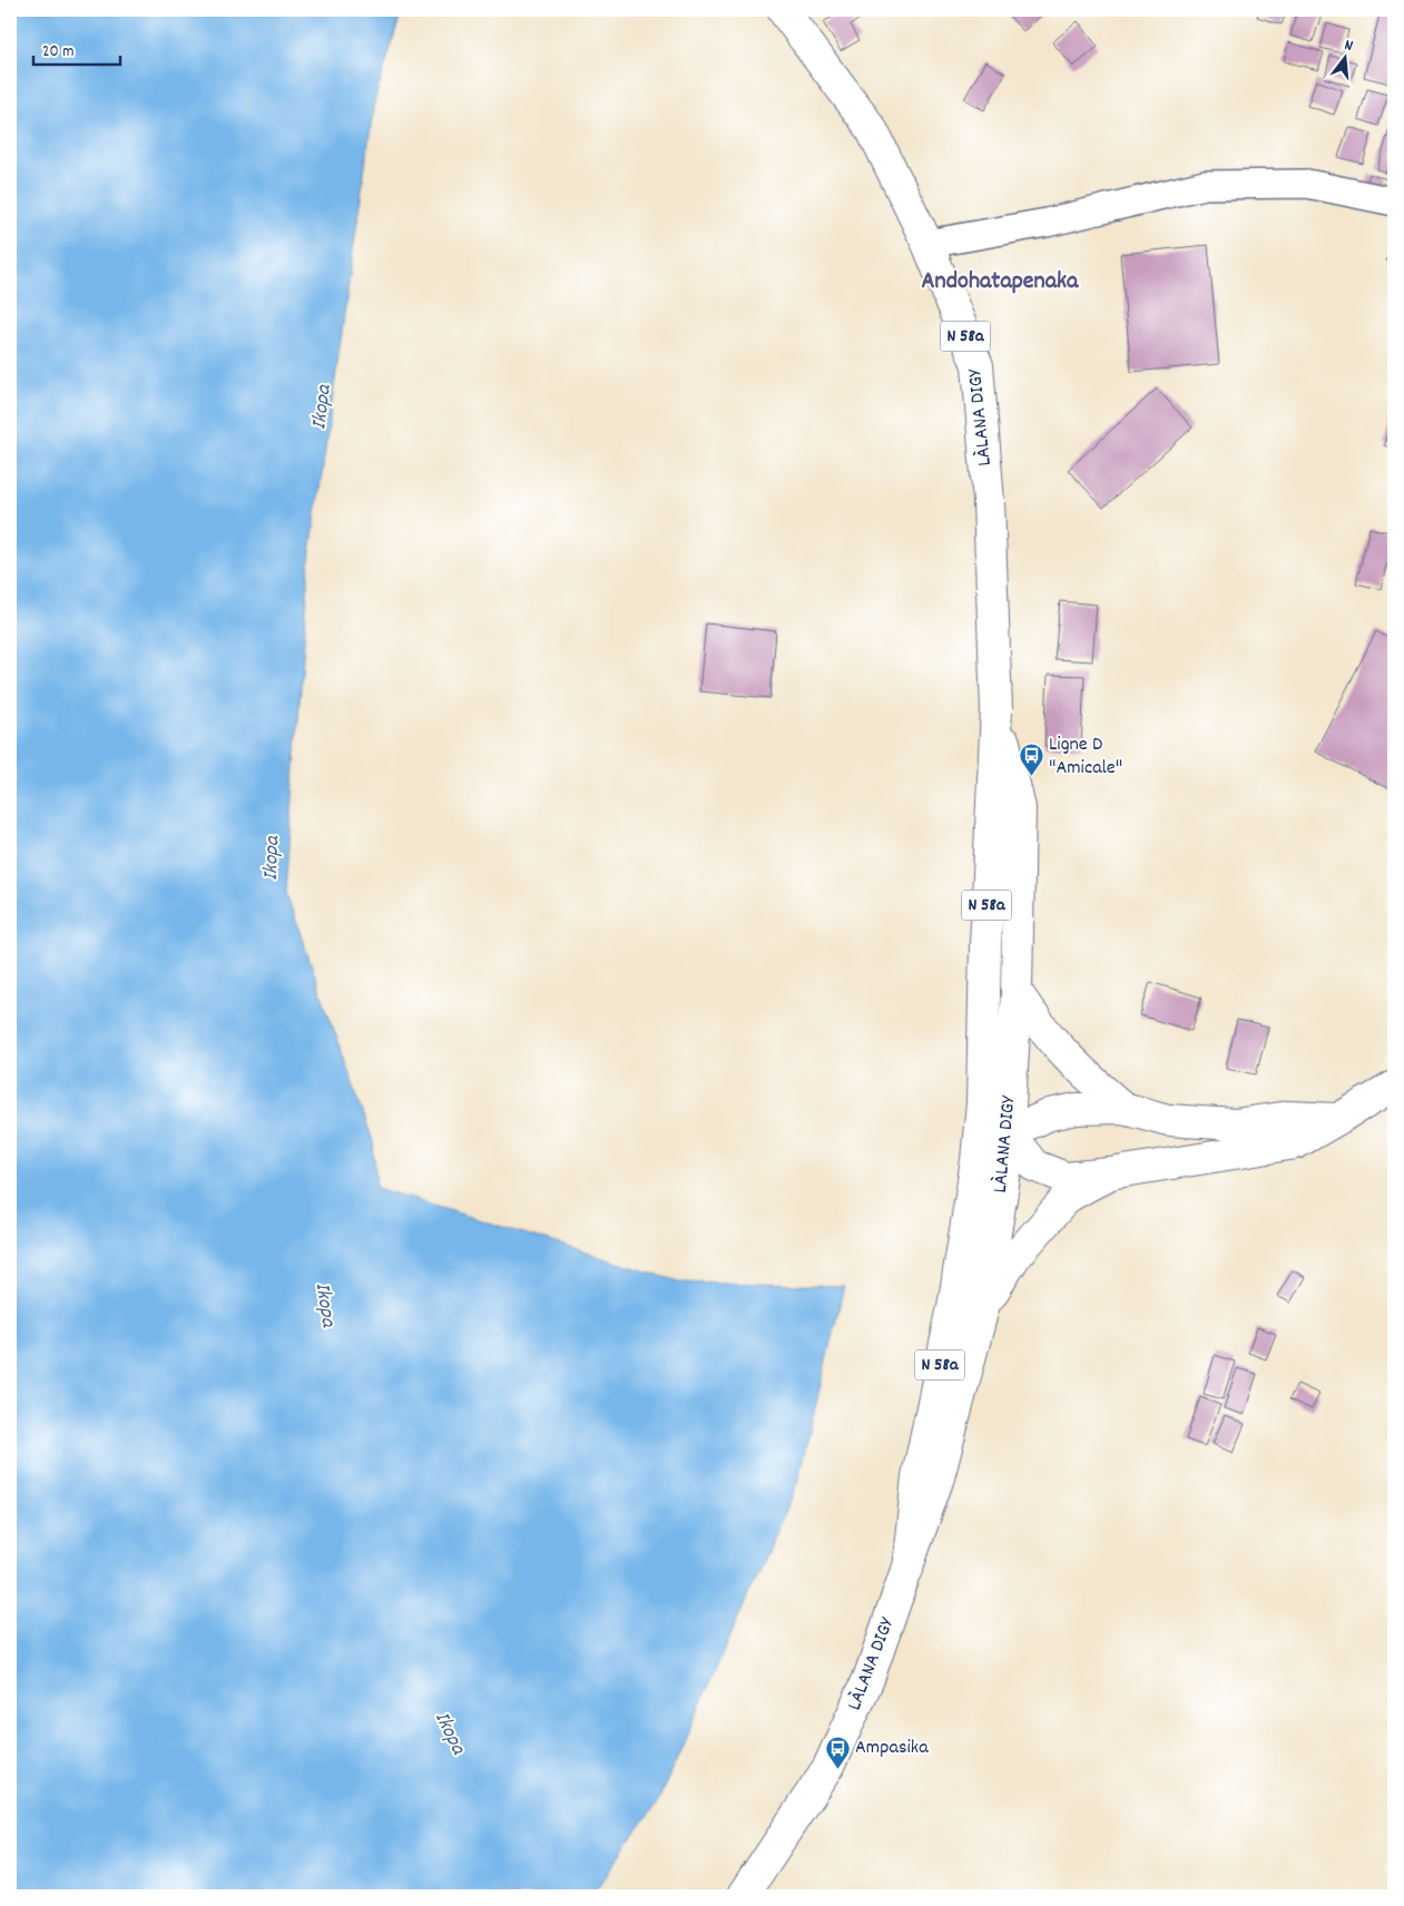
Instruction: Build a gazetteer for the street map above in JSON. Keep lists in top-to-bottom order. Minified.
{"streets":{"main road":["N 58a","LÀLANA DIGY"]},"districts":["Andohatapenaka"],"water":["Ikopa"],"places":{"bus stop":["Ligne D \"Amicale\"","Ampasika"]},"scale_bar":"20 m","north":"top"}
